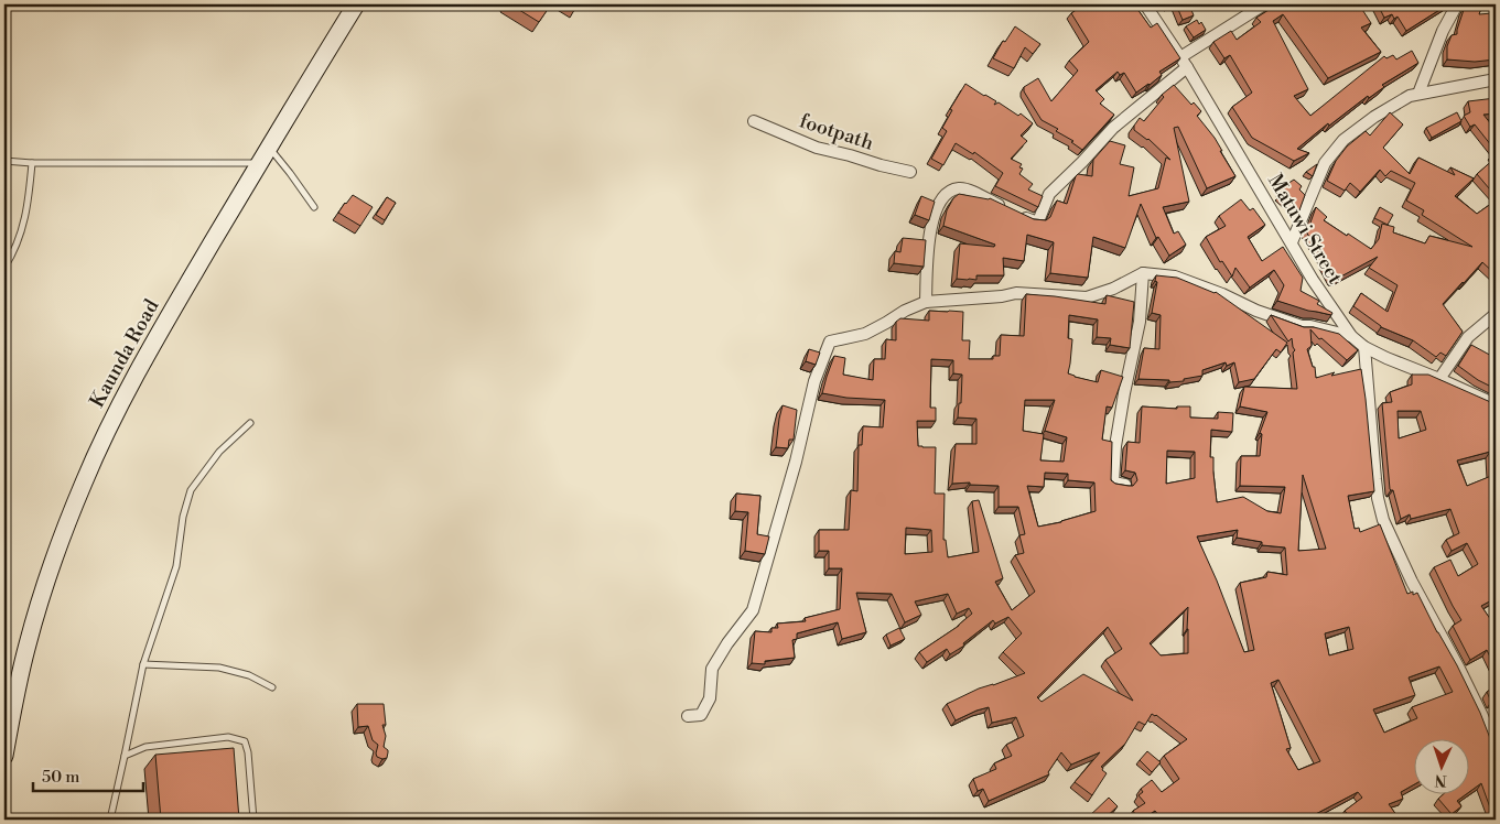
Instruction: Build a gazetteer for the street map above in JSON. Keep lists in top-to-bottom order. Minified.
{"streets":{"main road":["Kaunda Road"],"street":["footpath","Matuwi Street"]},"scale_bar":"50 m","north":"bottom"}
